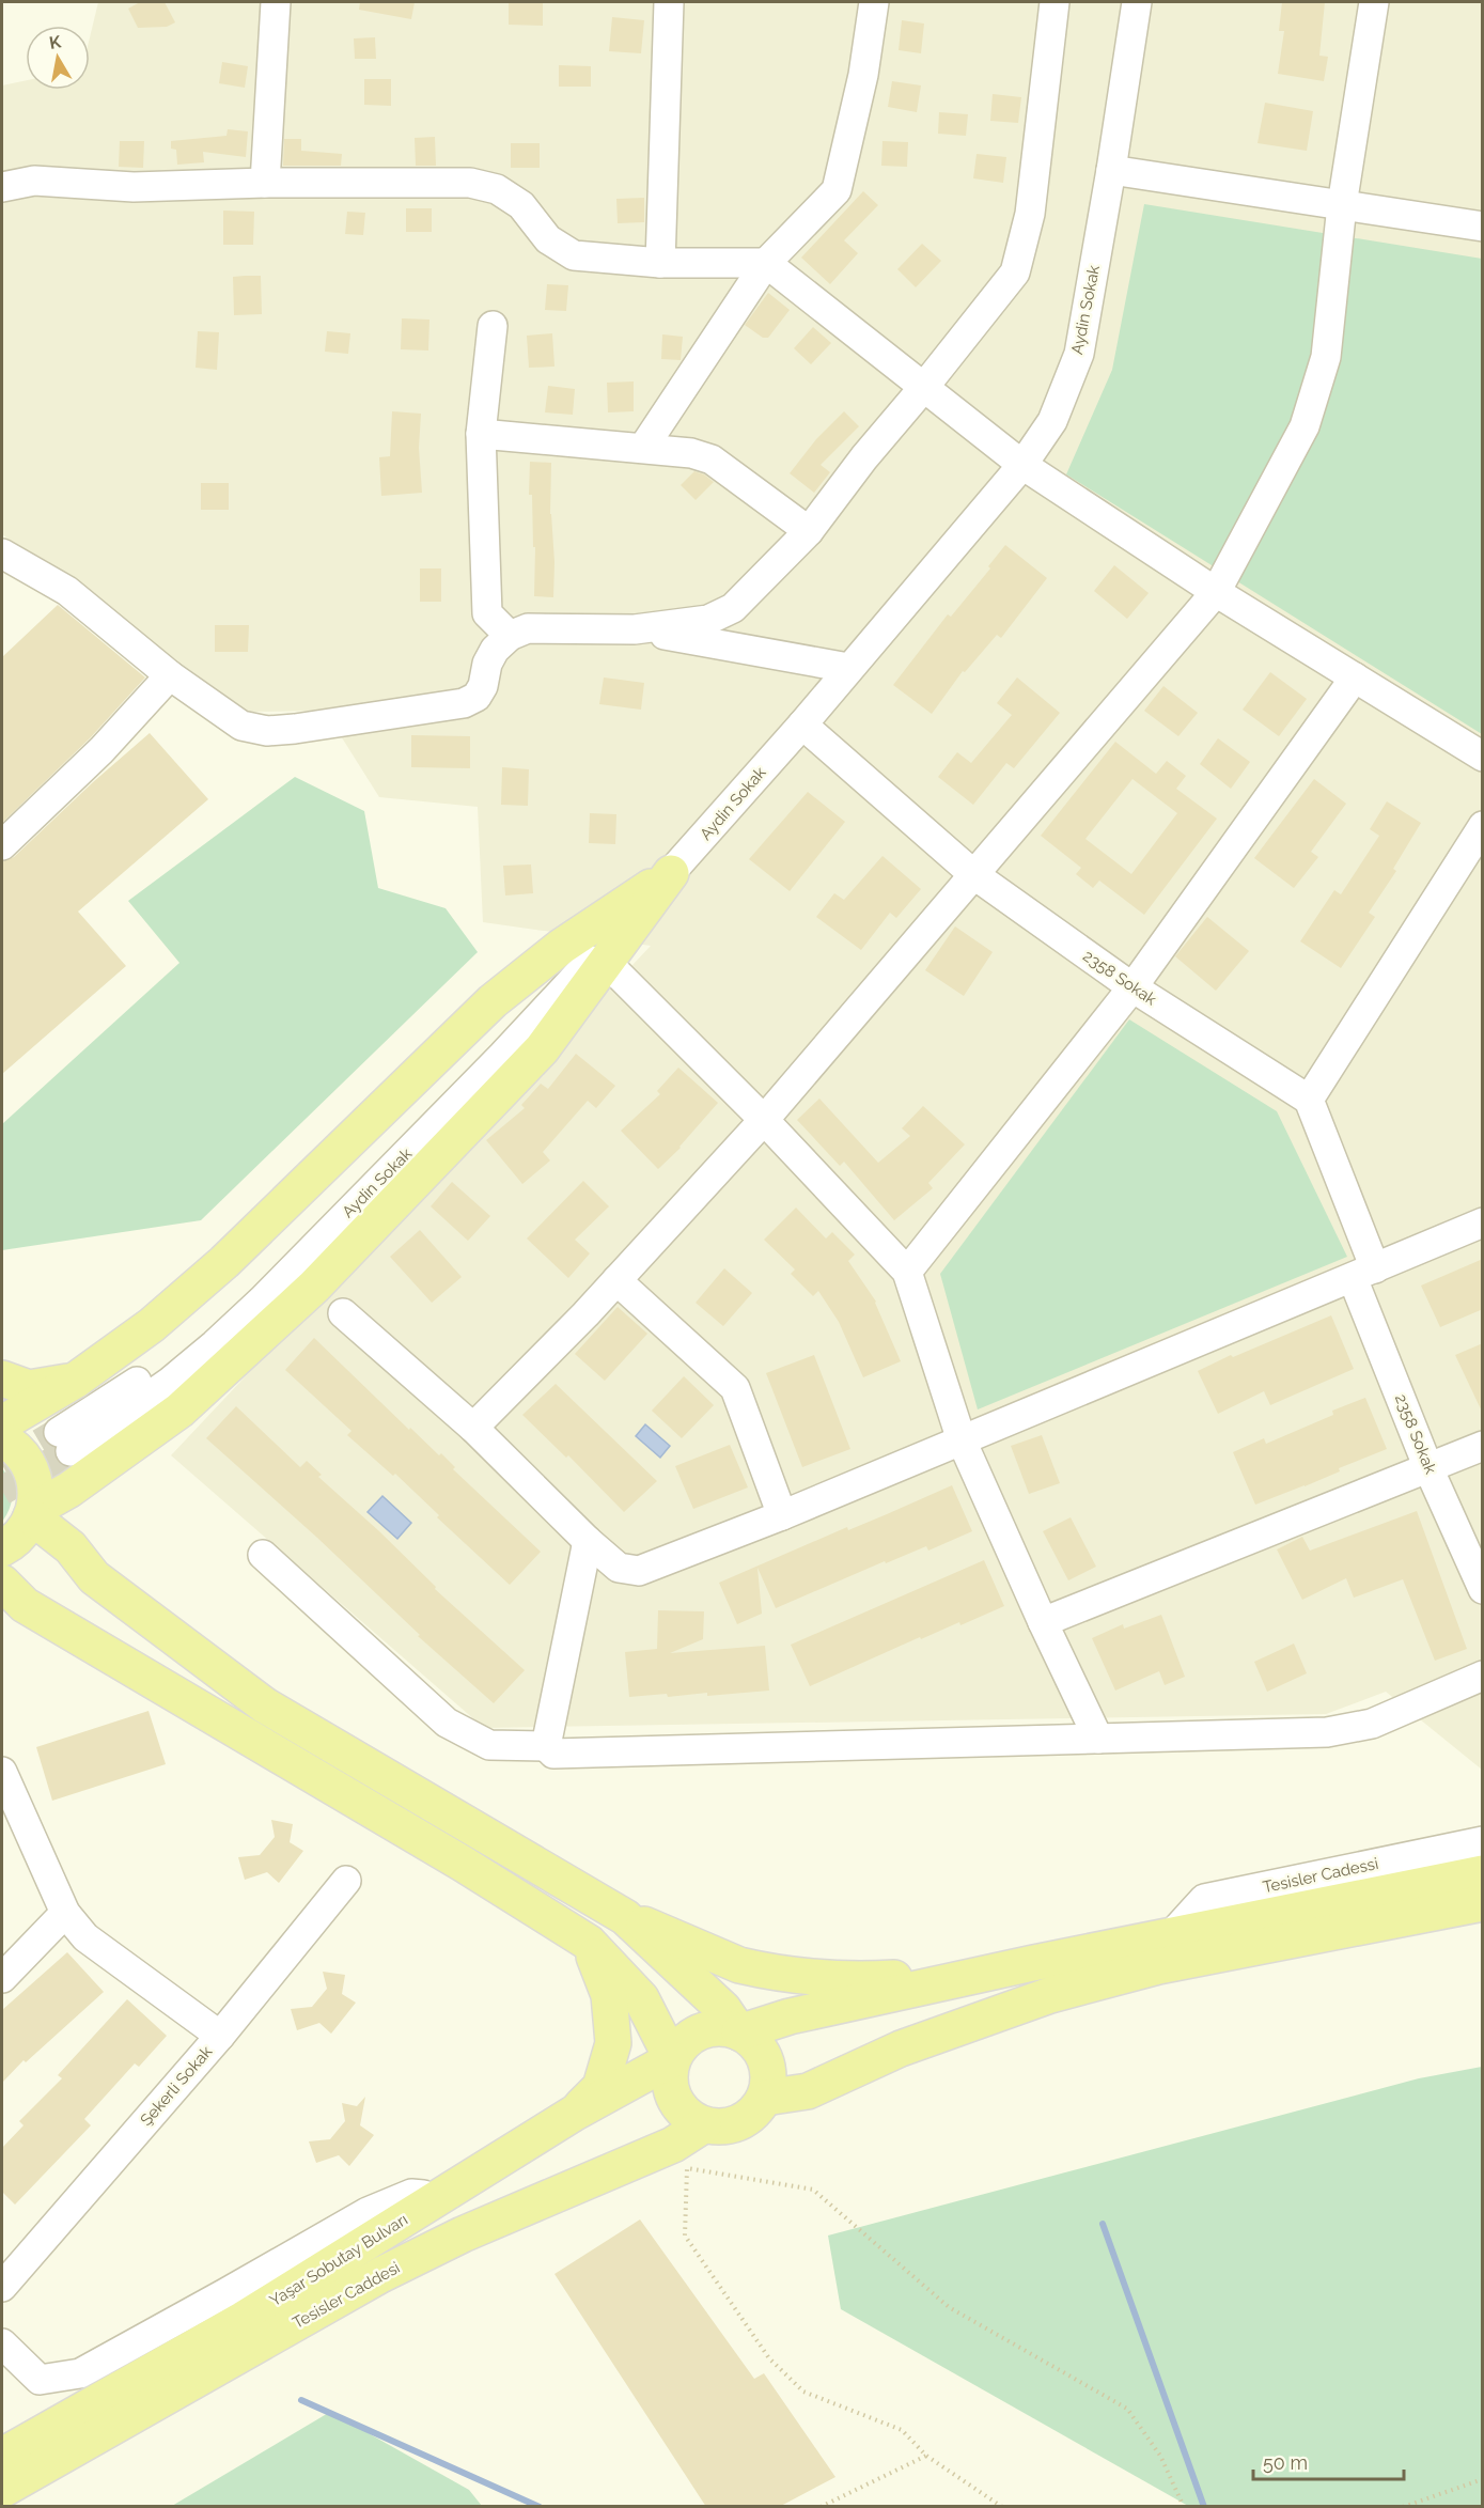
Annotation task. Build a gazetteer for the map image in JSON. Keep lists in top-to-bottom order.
{
  "streets": {
    "main road": ["Yaşar Sobutay Bulvarı", "Tesisler Caddesi"],
    "street": [
      "Aydin Sokak",
      "2358 Sokak",
      "Tesisler Cadessi",
      "Şekerli Sokak"
    ]
  },
  "crossings": [
    ["Aydin Sokak", "2358 Sokak"],
    ["Yaşar Sobutay Bulvarı", "Tesisler Caddesi"]
  ],
  "scale_bar": "50 m",
  "north": "top"
}
